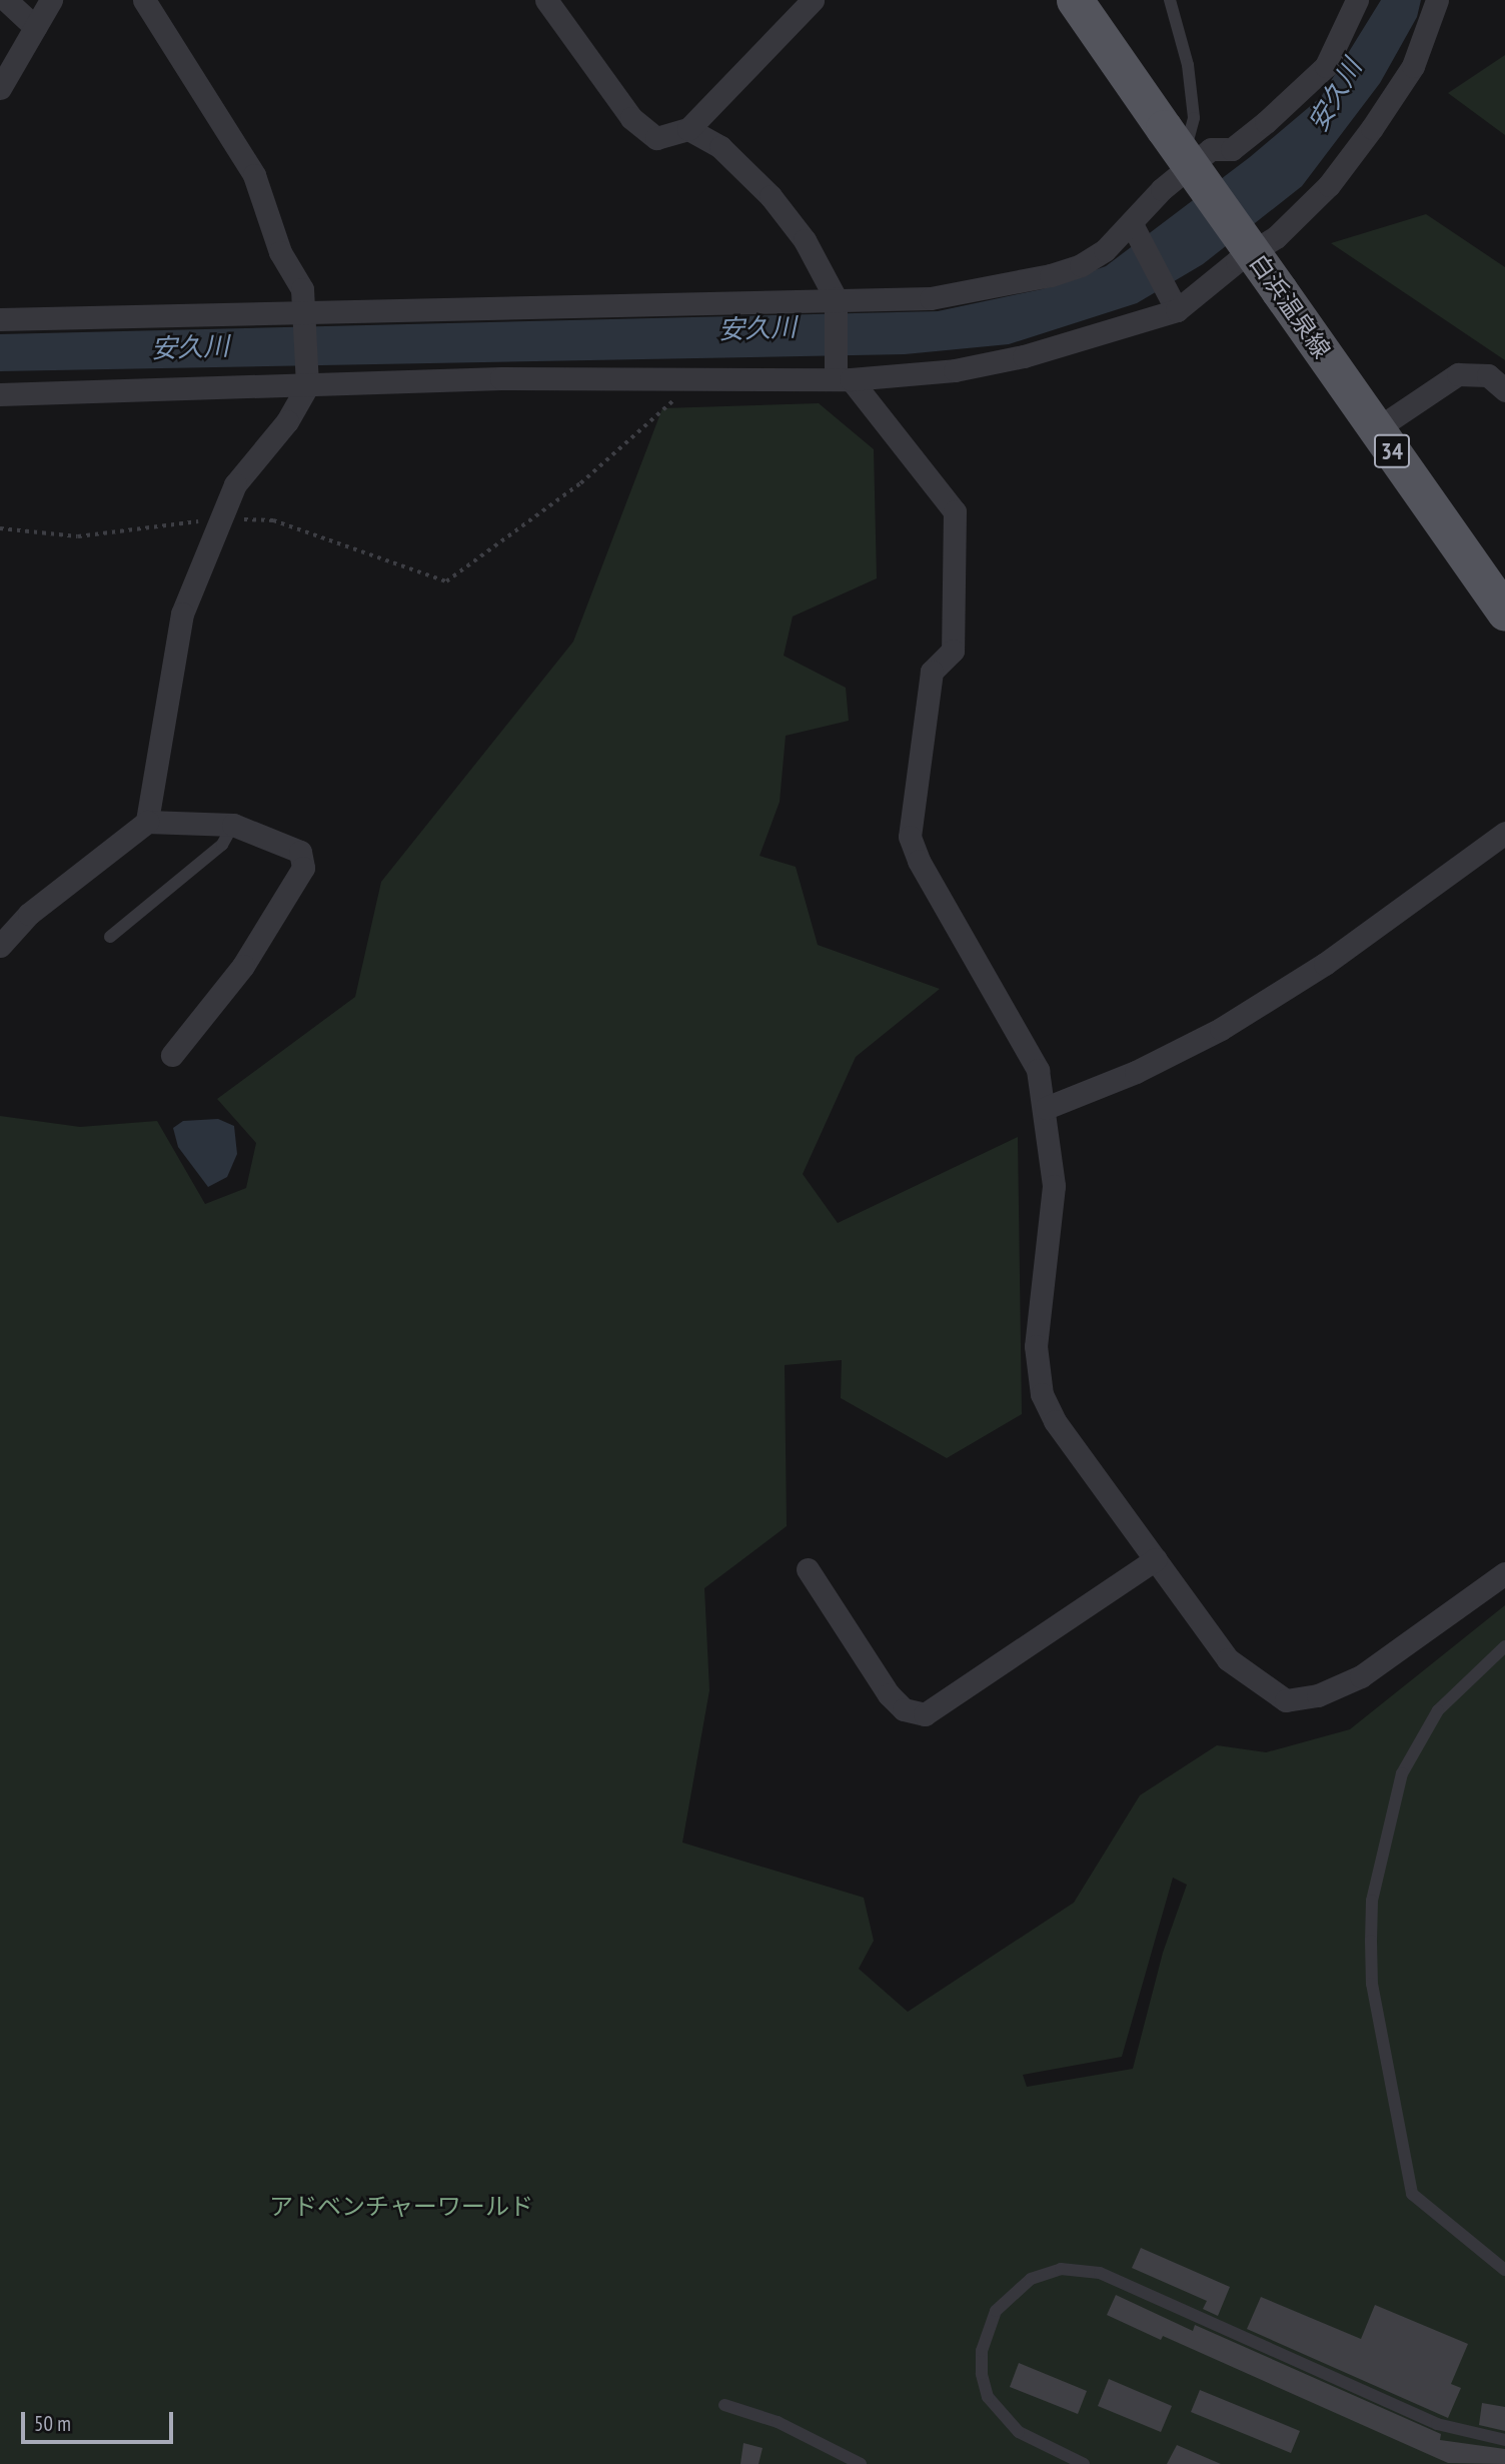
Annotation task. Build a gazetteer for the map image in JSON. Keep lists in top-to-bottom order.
{
  "streets": {
    "main road": ["白浜温泉線", "34"]
  },
  "water": ["安久川"],
  "parks": ["アドベンチャーワールド"],
  "scale_bar": "50 m"
}
